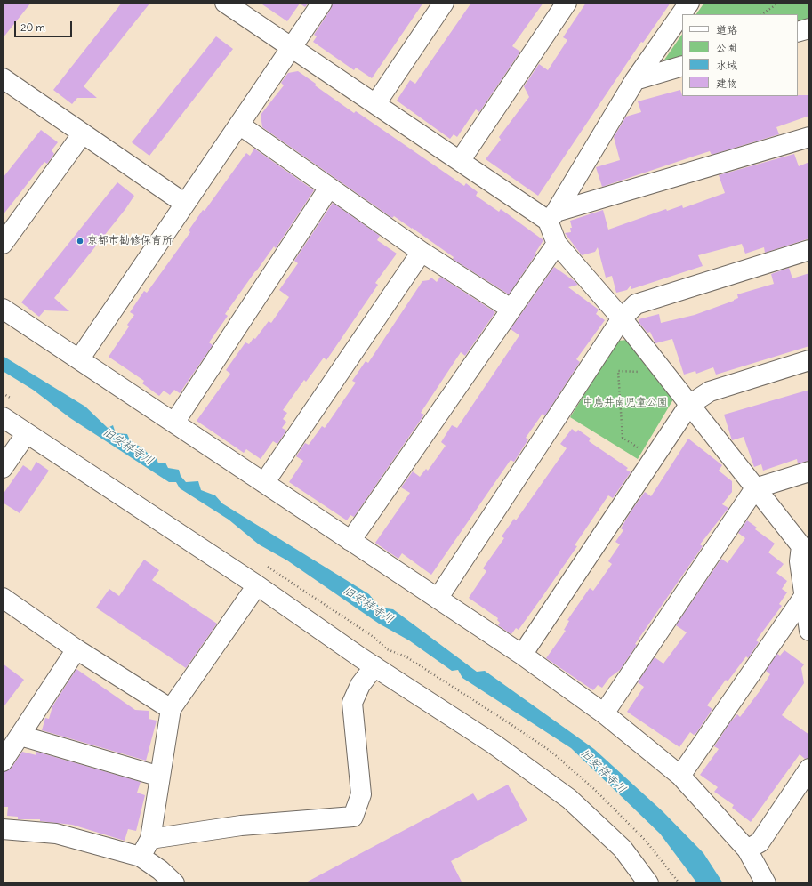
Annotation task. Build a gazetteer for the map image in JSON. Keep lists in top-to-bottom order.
{
  "water": ["旧安祥寺川"],
  "parks": ["中鳥井南児童公園"],
  "places": ["京都市勧修保育所"],
  "legend": [
    "道路",
    "公園",
    "水域",
    "建物"
  ],
  "scale_bar": "20 m"
}
